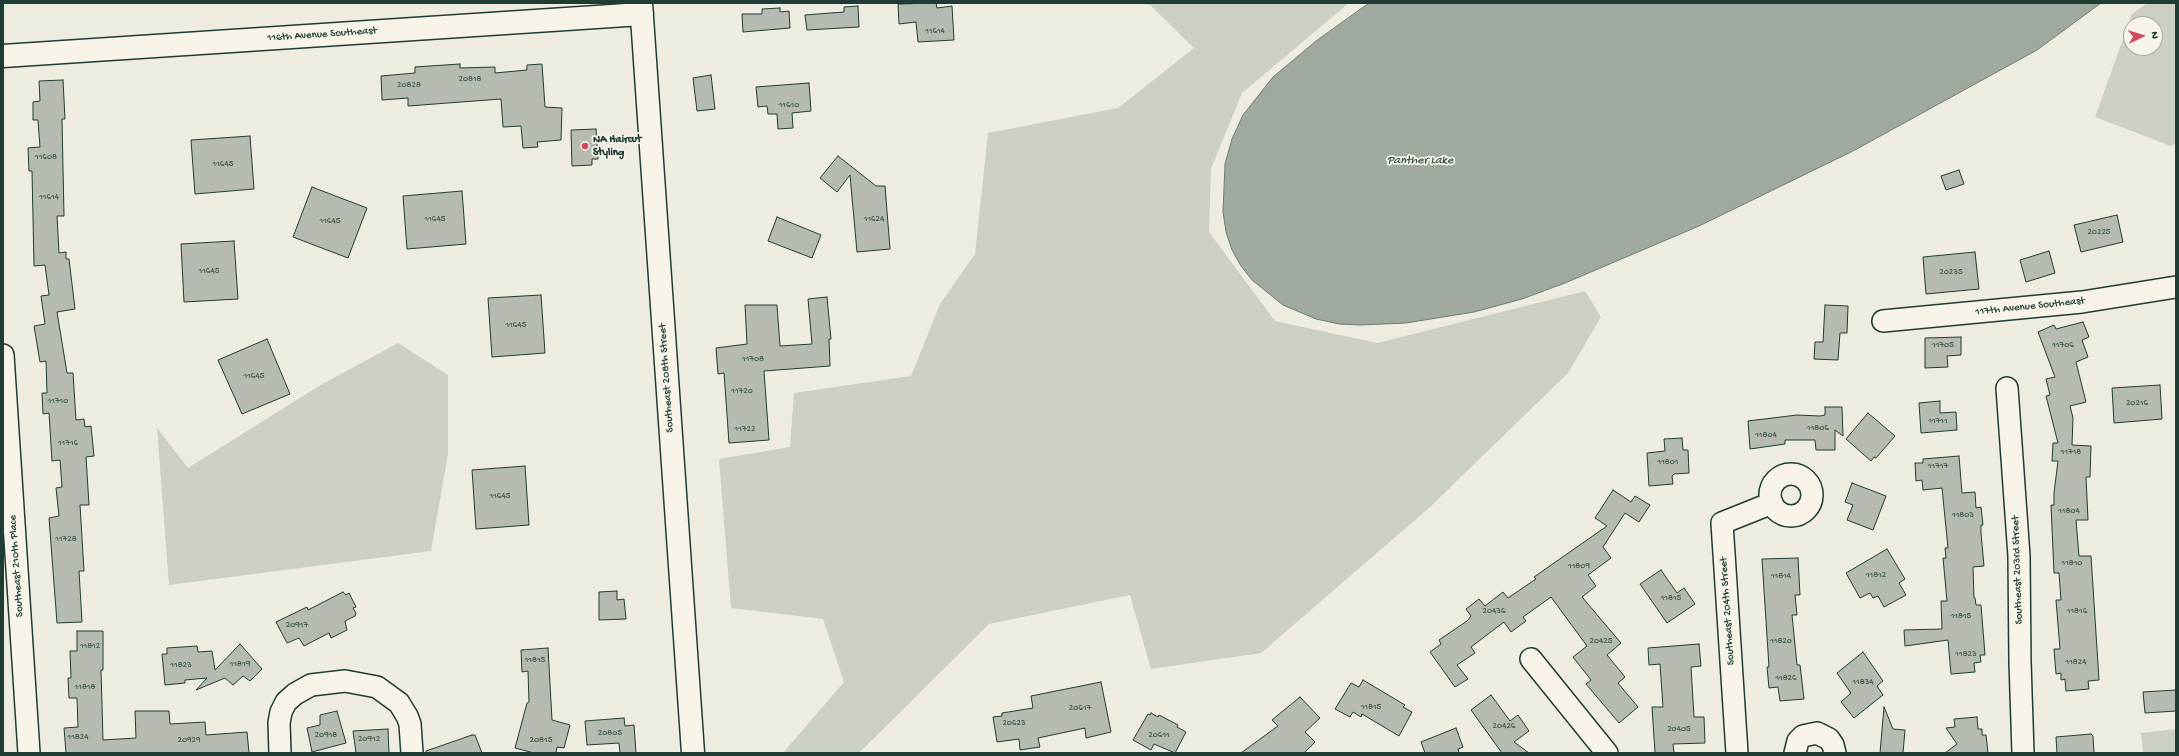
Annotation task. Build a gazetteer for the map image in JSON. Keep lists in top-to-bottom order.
{
  "streets": {
    "main road": ["116th Avenue Southeast", "Southeast 208th Street"],
    "street": [
      "117th Avenue Southeast",
      "Southeast 210th Place",
      "Southeast 203rd Street",
      "Southeast 204th Street"
    ]
  },
  "crossings": [
    ["116th Avenue Southeast", "Southeast 208th Street"]
  ],
  "water": ["Panther Lake"],
  "places": ["NA Haircut Styling"],
  "house_numbers": [
    "11614",
    "20818",
    "20828",
    "11610",
    "11608",
    "11645",
    "11614",
    "11645",
    "11624",
    "11645",
    "20225",
    "11645",
    "20235",
    "11645",
    "11705",
    "11706",
    "11708",
    "11645",
    "11720",
    "11710",
    "20216",
    "11711",
    "11806",
    "11722",
    "11804",
    "11716",
    "11718",
    "11801",
    "11717",
    "11645",
    "11804",
    "11803",
    "11728",
    "11810",
    "11809",
    "11812",
    "11814",
    "11815",
    "20436",
    "11816",
    "11815",
    "20917",
    "20425",
    "11820",
    "11812",
    "11823",
    "11815",
    "11824",
    "11819",
    "11823",
    "11826",
    "11834",
    "11818",
    "11815",
    "20617",
    "20623",
    "20426",
    "20405",
    "20805",
    "20918",
    "20611",
    "11824",
    "20912",
    "20929",
    "20815"
  ],
  "north": "right"
}
